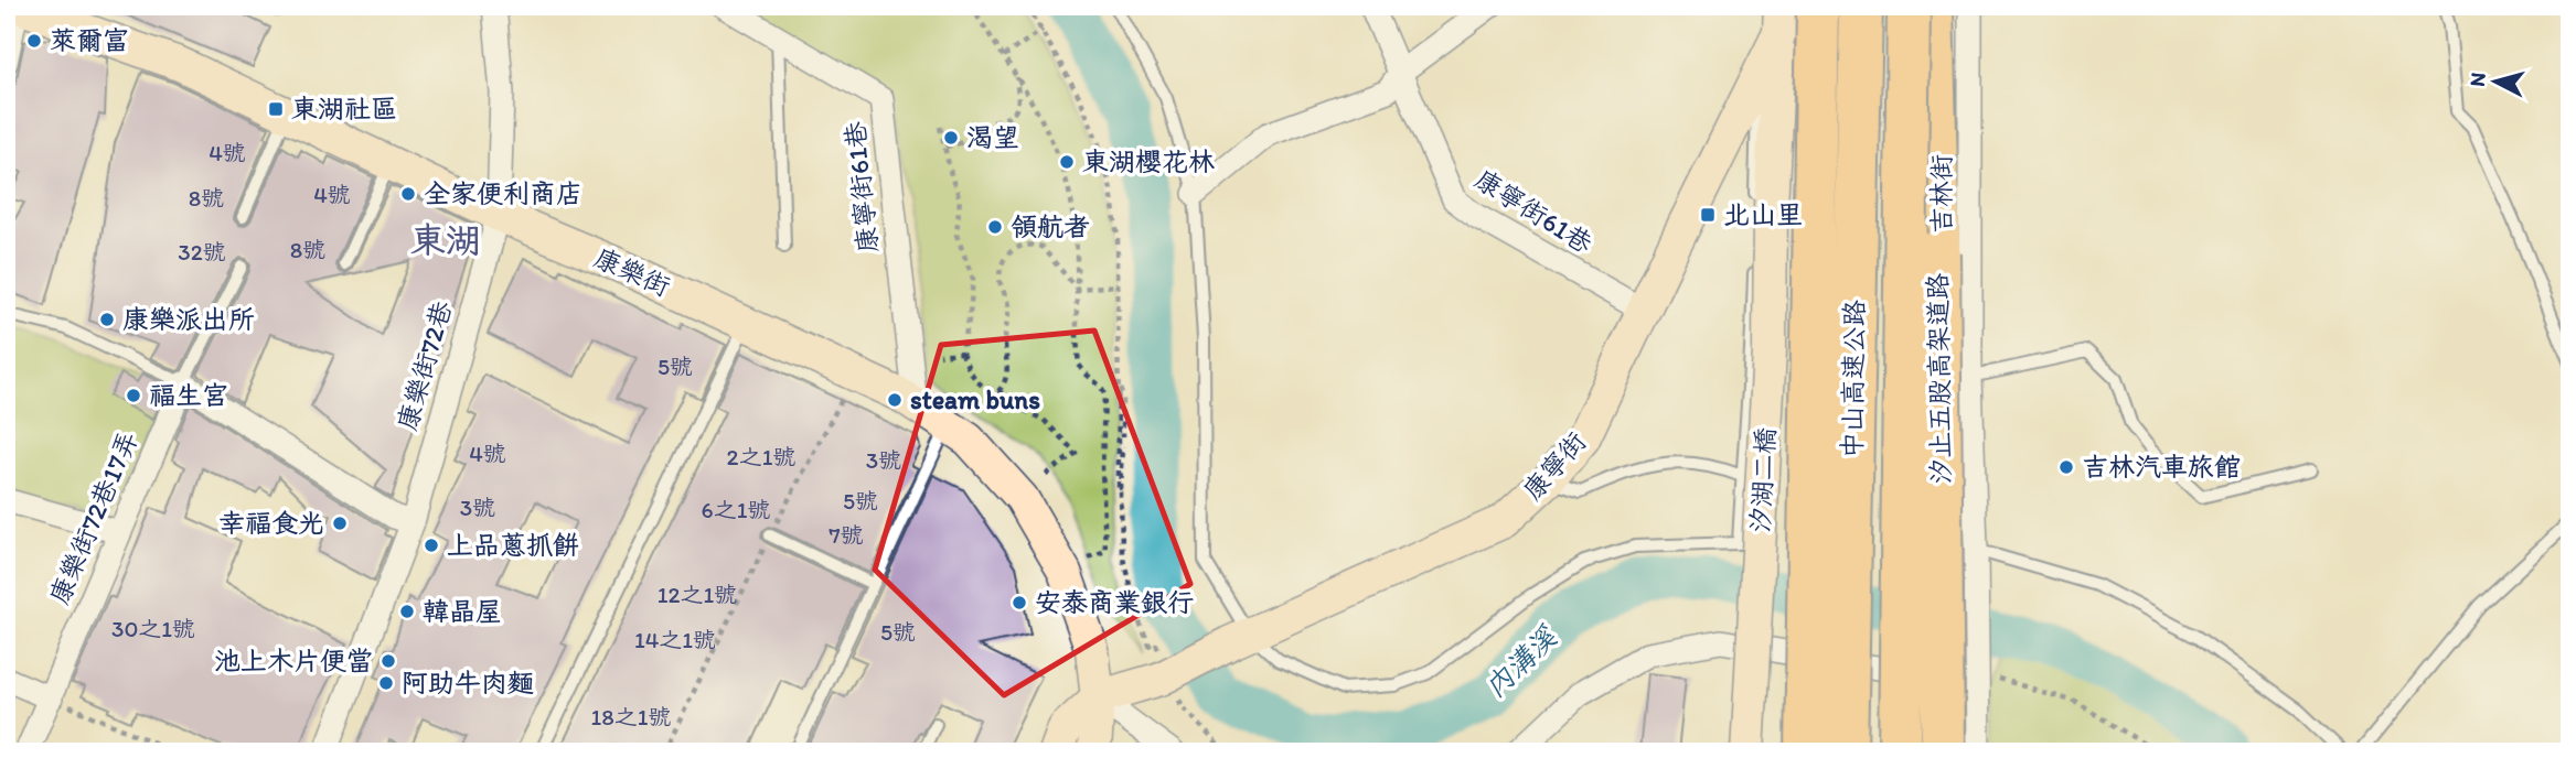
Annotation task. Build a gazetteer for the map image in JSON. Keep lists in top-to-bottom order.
{
  "streets": {
    "highway": ["中山高速公路", "汐止五股高架道路"],
    "street": [
      "康寧街61巷",
      "吉林街",
      "康樂街",
      "康樂街72巷",
      "康寧街",
      "汐湖二橋",
      "康樂街72巷17弄"
    ]
  },
  "crossings": [
    ["康寧街61巷", "康樂街"],
    ["康寧街61巷", "康寧街"],
    ["康樂街", "康樂街72巷"],
    ["康樂街", "康寧街"],
    ["康寧街", "汐湖二橋"]
  ],
  "districts": ["東湖"],
  "water": ["內溝溪"],
  "places": {
    "other": [
      "萊爾富",
      "渴望",
      "東湖櫻花林",
      "全家便利商店",
      "領航者",
      "康樂派出所",
      "福生宮",
      "steam buns",
      "吉林汽車旅館",
      "幸福食光",
      "上品蔥抓餅",
      "安泰商業銀行",
      "韓晶屋",
      "池上木片便當",
      "阿助牛肉麵"
    ],
    "transit": ["東湖社區", "北山里"]
  },
  "house_numbers": [
    "4號",
    "4號",
    "8號",
    "8號",
    "32號",
    "5號",
    "4號",
    "2之1號",
    "3號",
    "5號",
    "3號",
    "6之1號",
    "7號",
    "12之1號",
    "30之1號",
    "5號",
    "14之1號",
    "18之1號"
  ],
  "north": "left"
}
